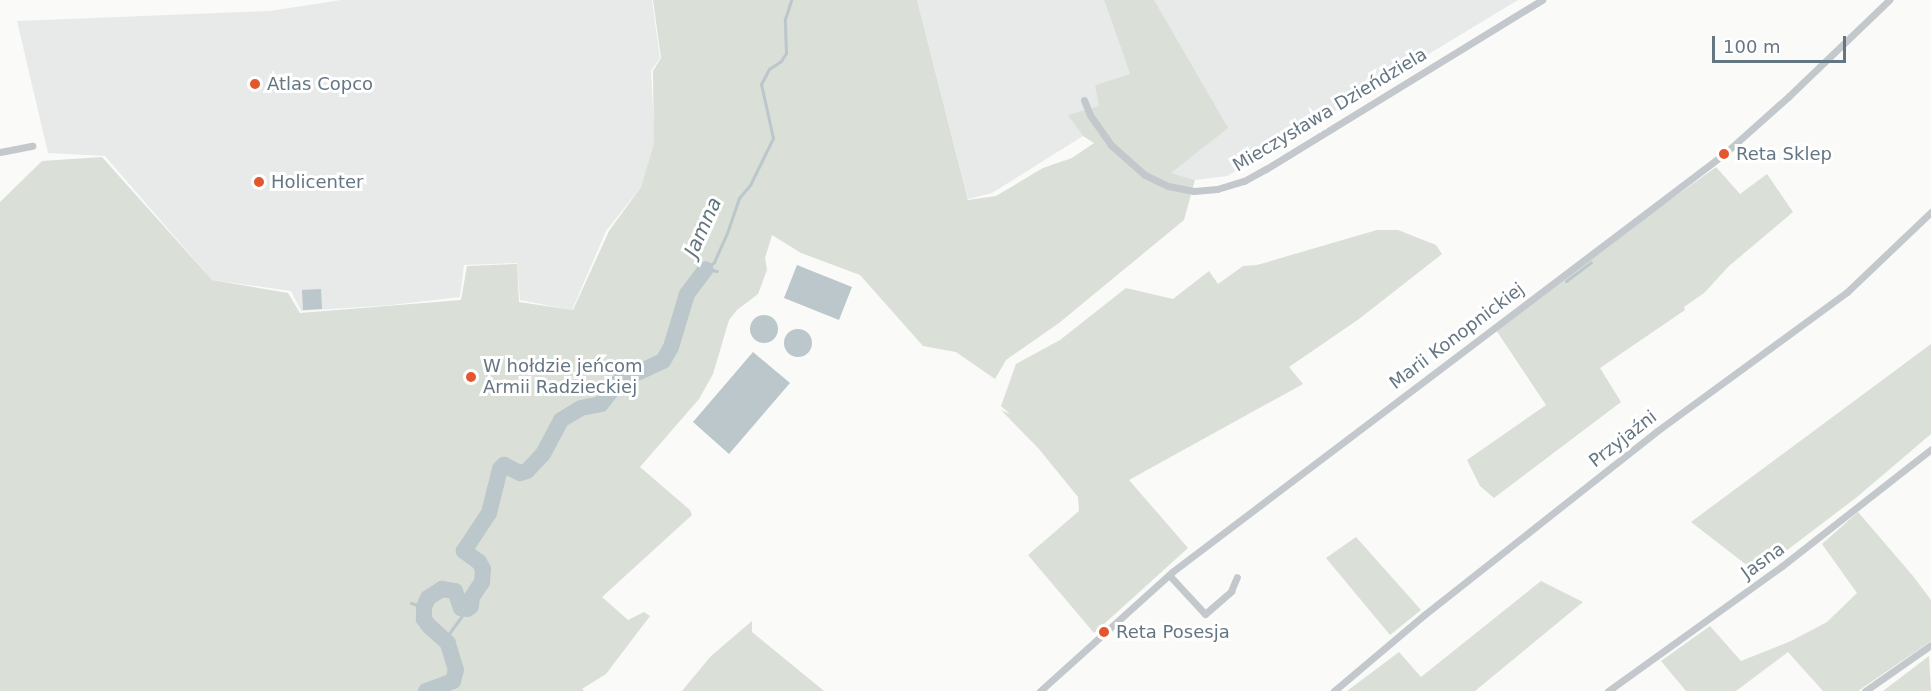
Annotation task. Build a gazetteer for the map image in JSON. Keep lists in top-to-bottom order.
{
  "streets": {
    "street": [
      "Mieczysława Dzieńdziela",
      "Marii Konopnickiej",
      "Przyjaźni",
      "Jasna"
    ]
  },
  "water": ["Jamna"],
  "places": [
    "Atlas Copco",
    "Reta Sklep",
    "Holicenter",
    "W hołdzie jeńcom Armii Radzieckiej",
    "Reta Posesja"
  ],
  "scale_bar": "100 m"
}
